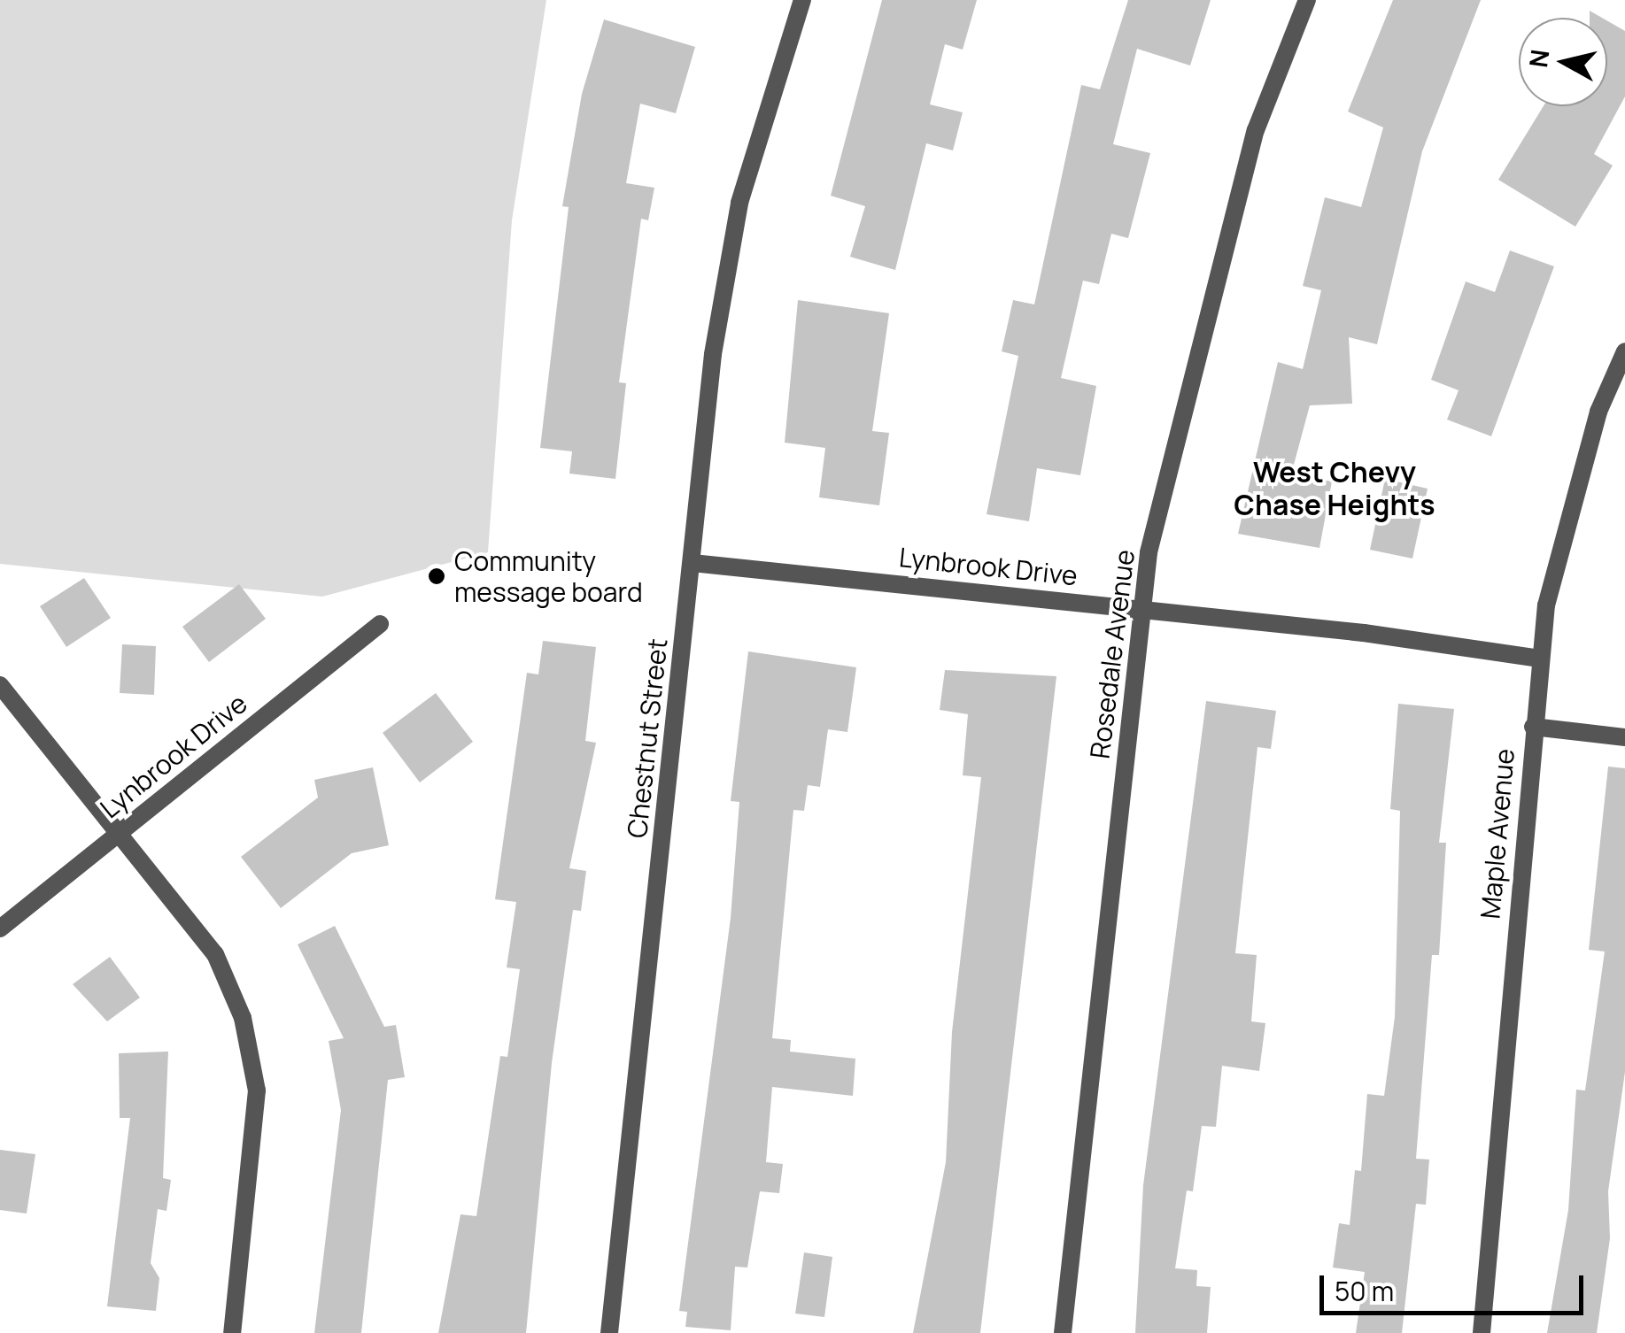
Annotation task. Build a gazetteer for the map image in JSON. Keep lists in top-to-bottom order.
{
  "streets": {
    "street": [
      "Lynbrook Drive",
      "Rosedale Avenue",
      "Chestnut Street",
      "Maple Avenue"
    ]
  },
  "crossings": [
    ["Lynbrook Drive", "Rosedale Avenue"],
    ["Lynbrook Drive", "Chestnut Street"],
    ["Lynbrook Drive", "Maple Avenue"]
  ],
  "districts": ["West Chevy Chase Heights"],
  "places": ["Community message board"],
  "scale_bar": "50 m",
  "north": "left"
}
